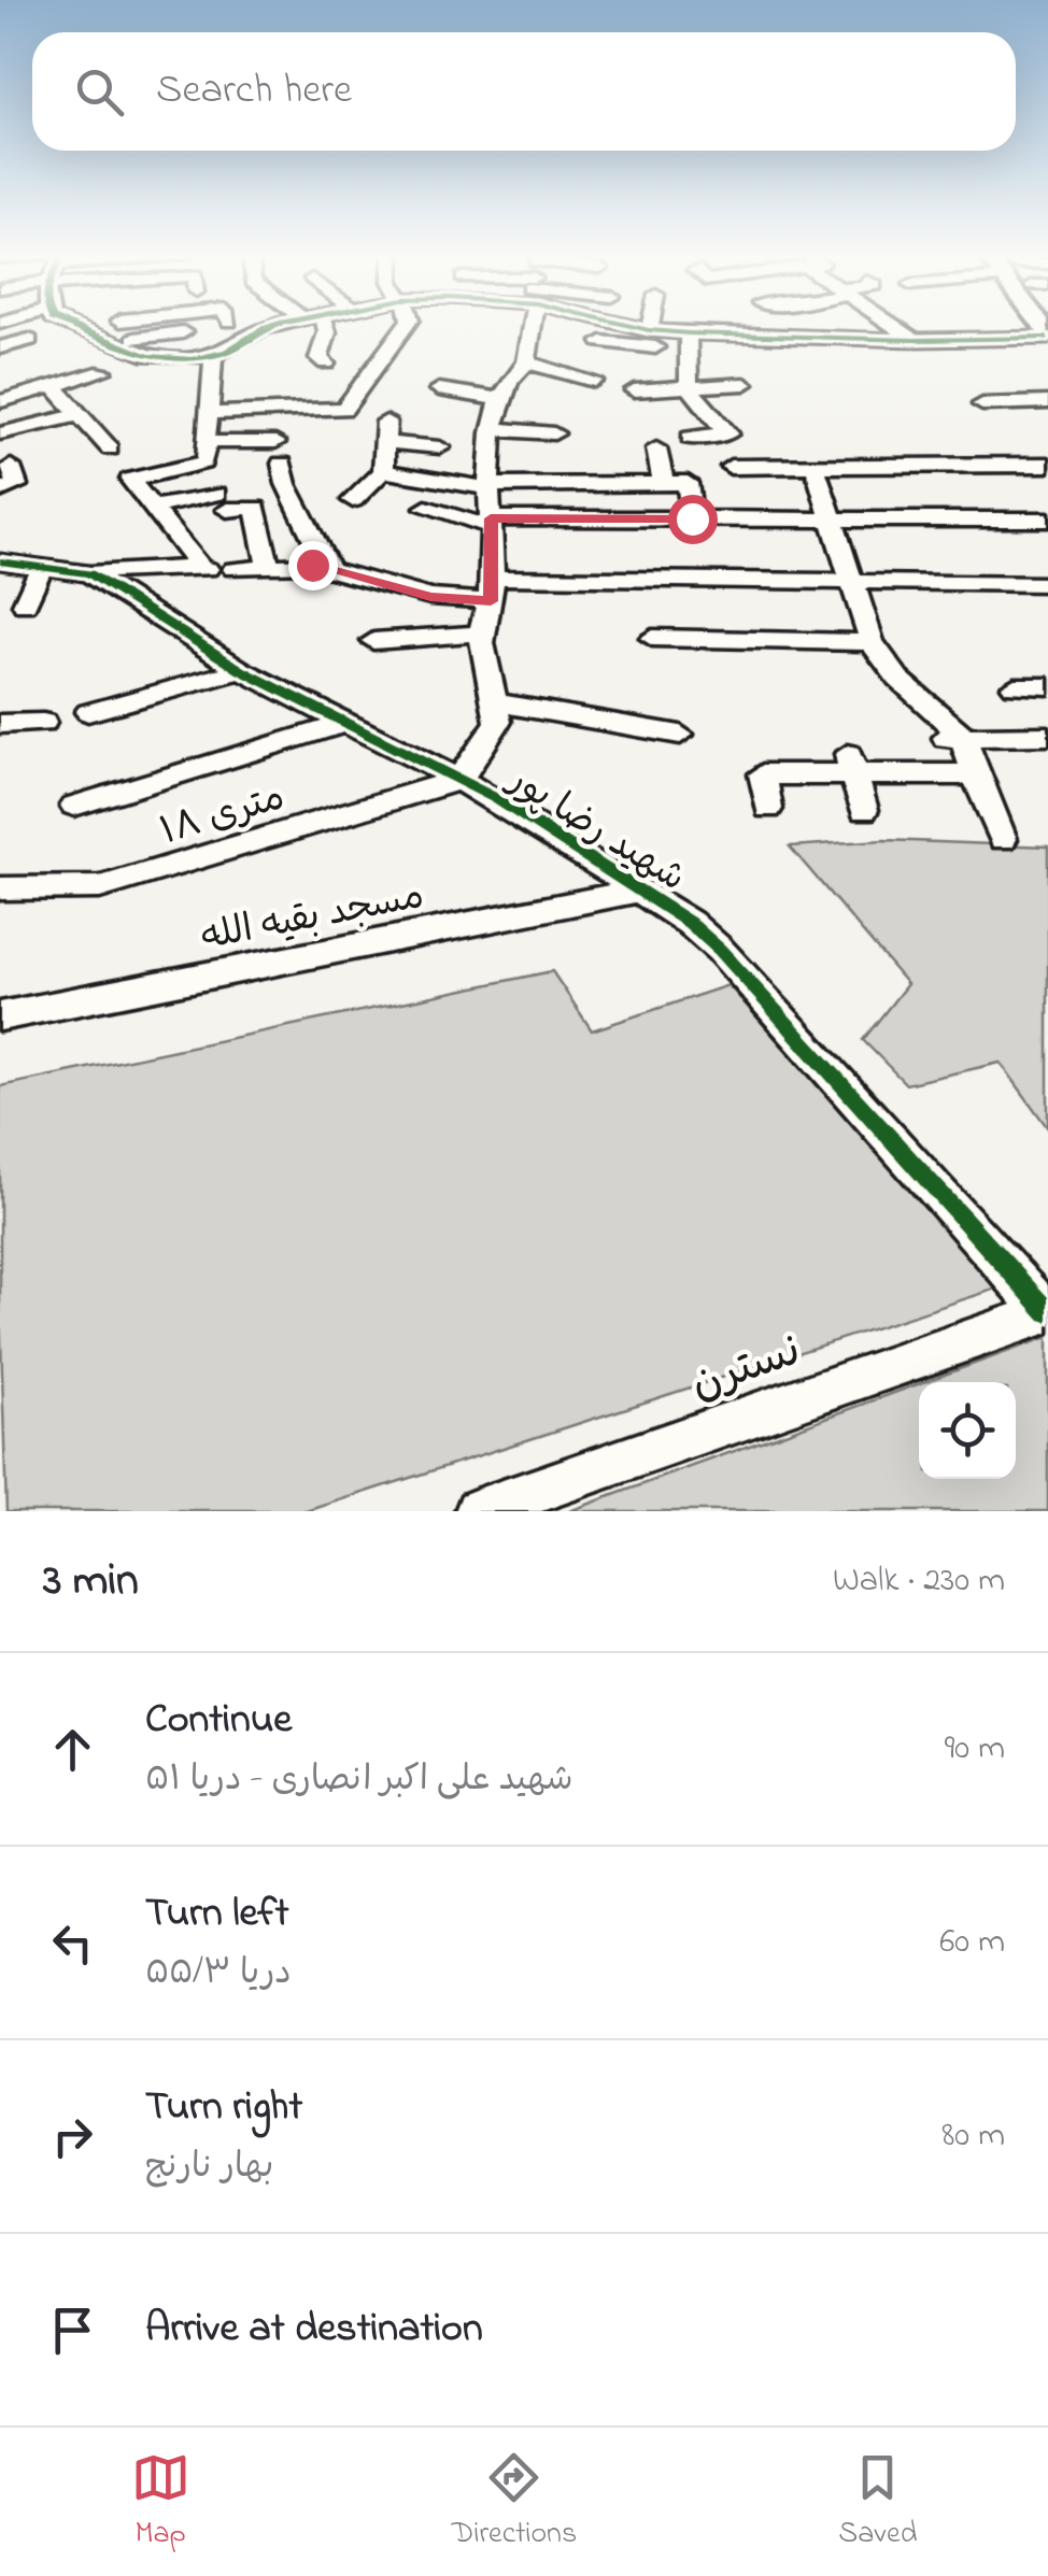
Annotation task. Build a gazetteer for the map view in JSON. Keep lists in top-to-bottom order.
{
  "streets": {
    "street": [
      "۱۸ متری",
      "شهید رضا پور",
      "مسجد بقیه الله",
      "نسترن"
    ]
  },
  "crossings": [
    ["۱۸ متری", "شهید رضا پور"],
    ["شهید رضا پور", "مسجد بقیه الله"],
    ["شهید رضا پور", "نسترن"]
  ],
  "page": {
    "search": "Search here",
    "heading": ["3 min", "Walk · 230 m"],
    "list": [
      ["Continue", "شهید علی اکبر انصاری - دریا ۵۱", "90 m"],
      ["Turn left", "دریا ۵۵/۳", "60 m"],
      ["Turn right", "بهار نارنج", "80 m"],
      "Arrive at destination"
    ],
    "nav": ["Map", "Directions", "Saved"]
  }
}
